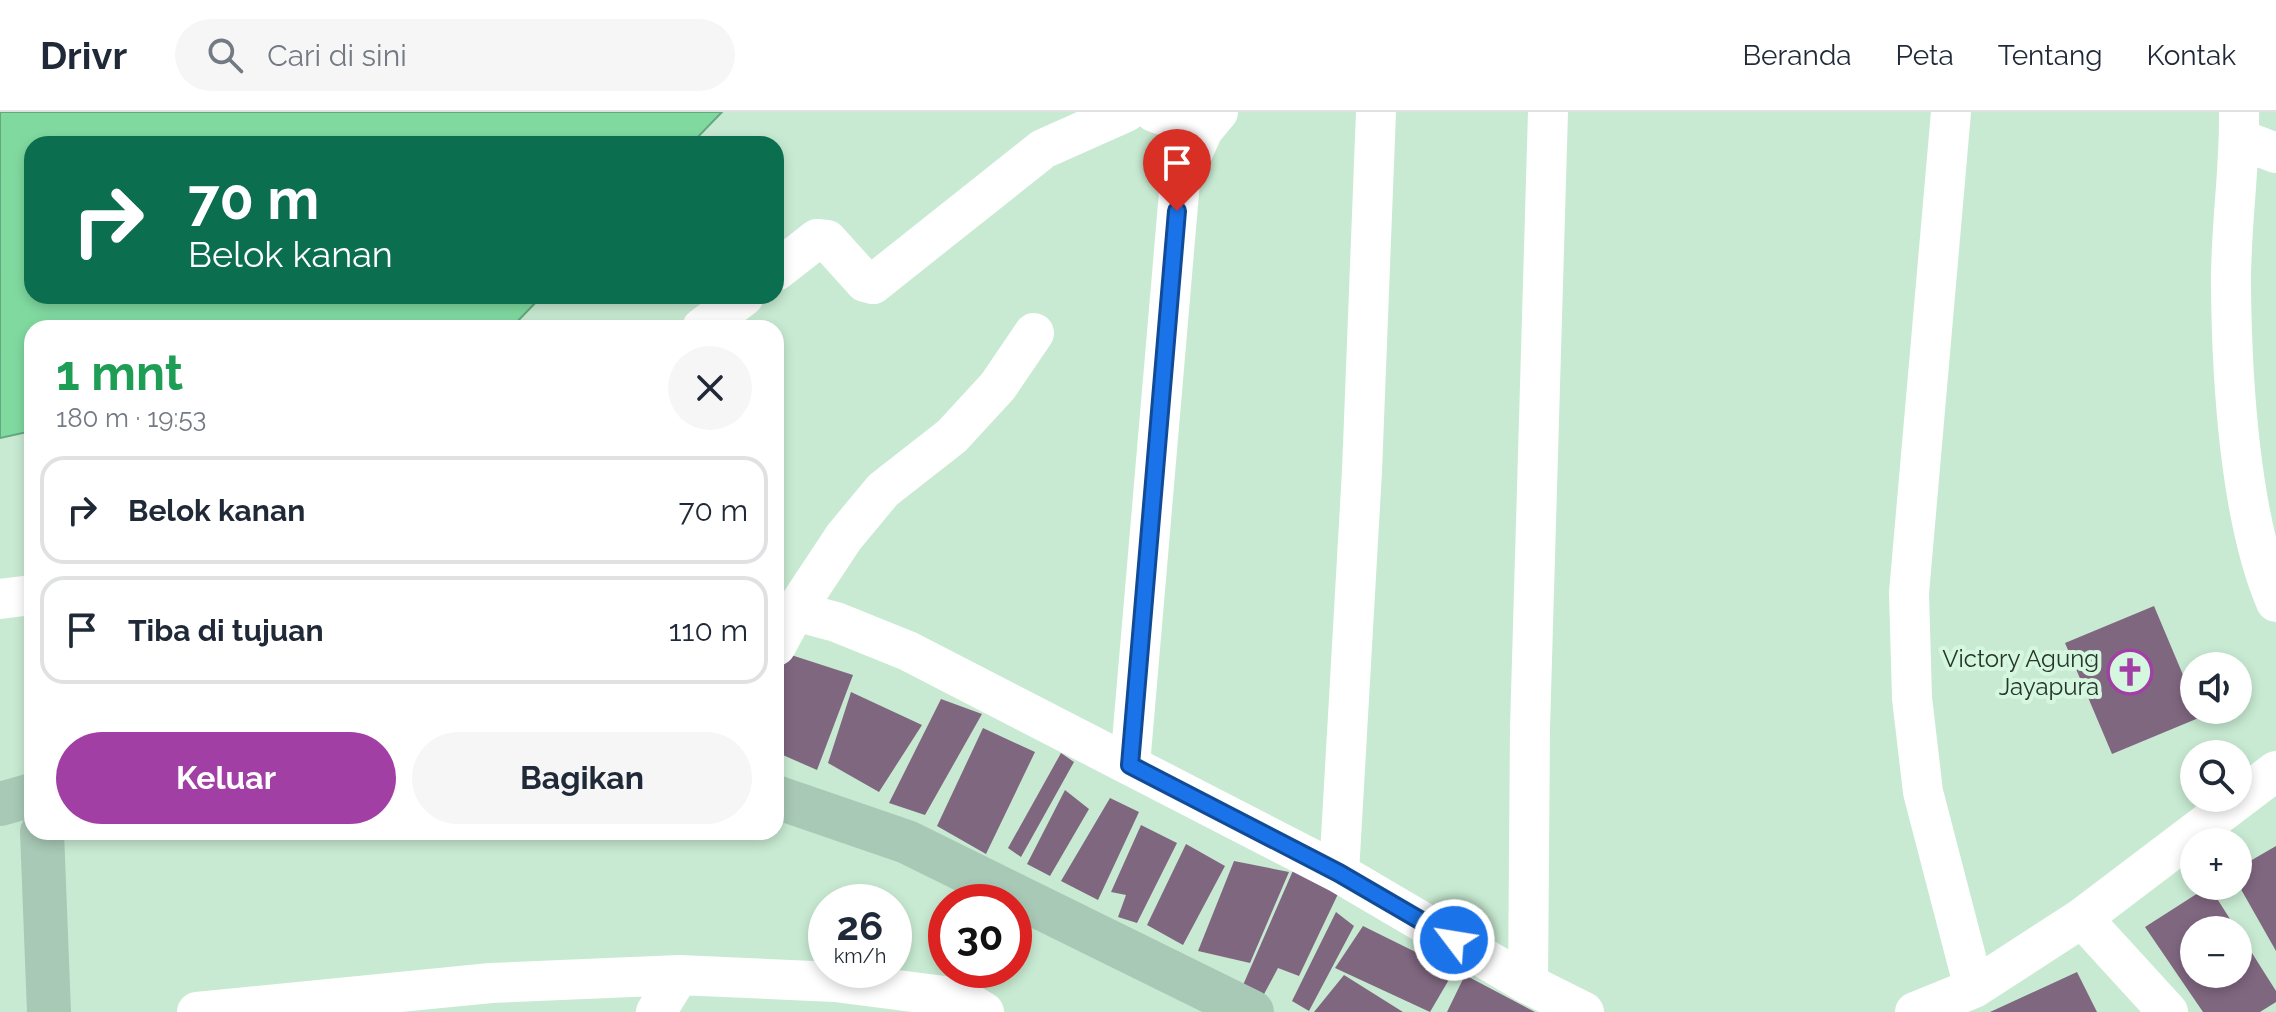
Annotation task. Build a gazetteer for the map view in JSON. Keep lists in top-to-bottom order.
{
  "places": {
    "church": ["Victory Agung Jayapura"]
  },
  "page": {
    "header": "Drivr",
    "search": "Cari di sini",
    "nav": [
      "Beranda",
      "Peta",
      "Tentang",
      "Kontak"
    ],
    "turn": ["70 m", "Belok kanan"],
    "heading": ["1 mnt", "180 m · 19:53"],
    "list": [
      {
        "name": "Belok kanan",
        "value": "70 m"
      },
      {
        "name": "Tiba di tujuan",
        "value": "110 m"
      }
    ],
    "map_buttons": ["+", "−"],
    "buttons": ["Keluar", "Bagikan"],
    "speed": "26 km/h",
    "limit": "30"
  }
}
